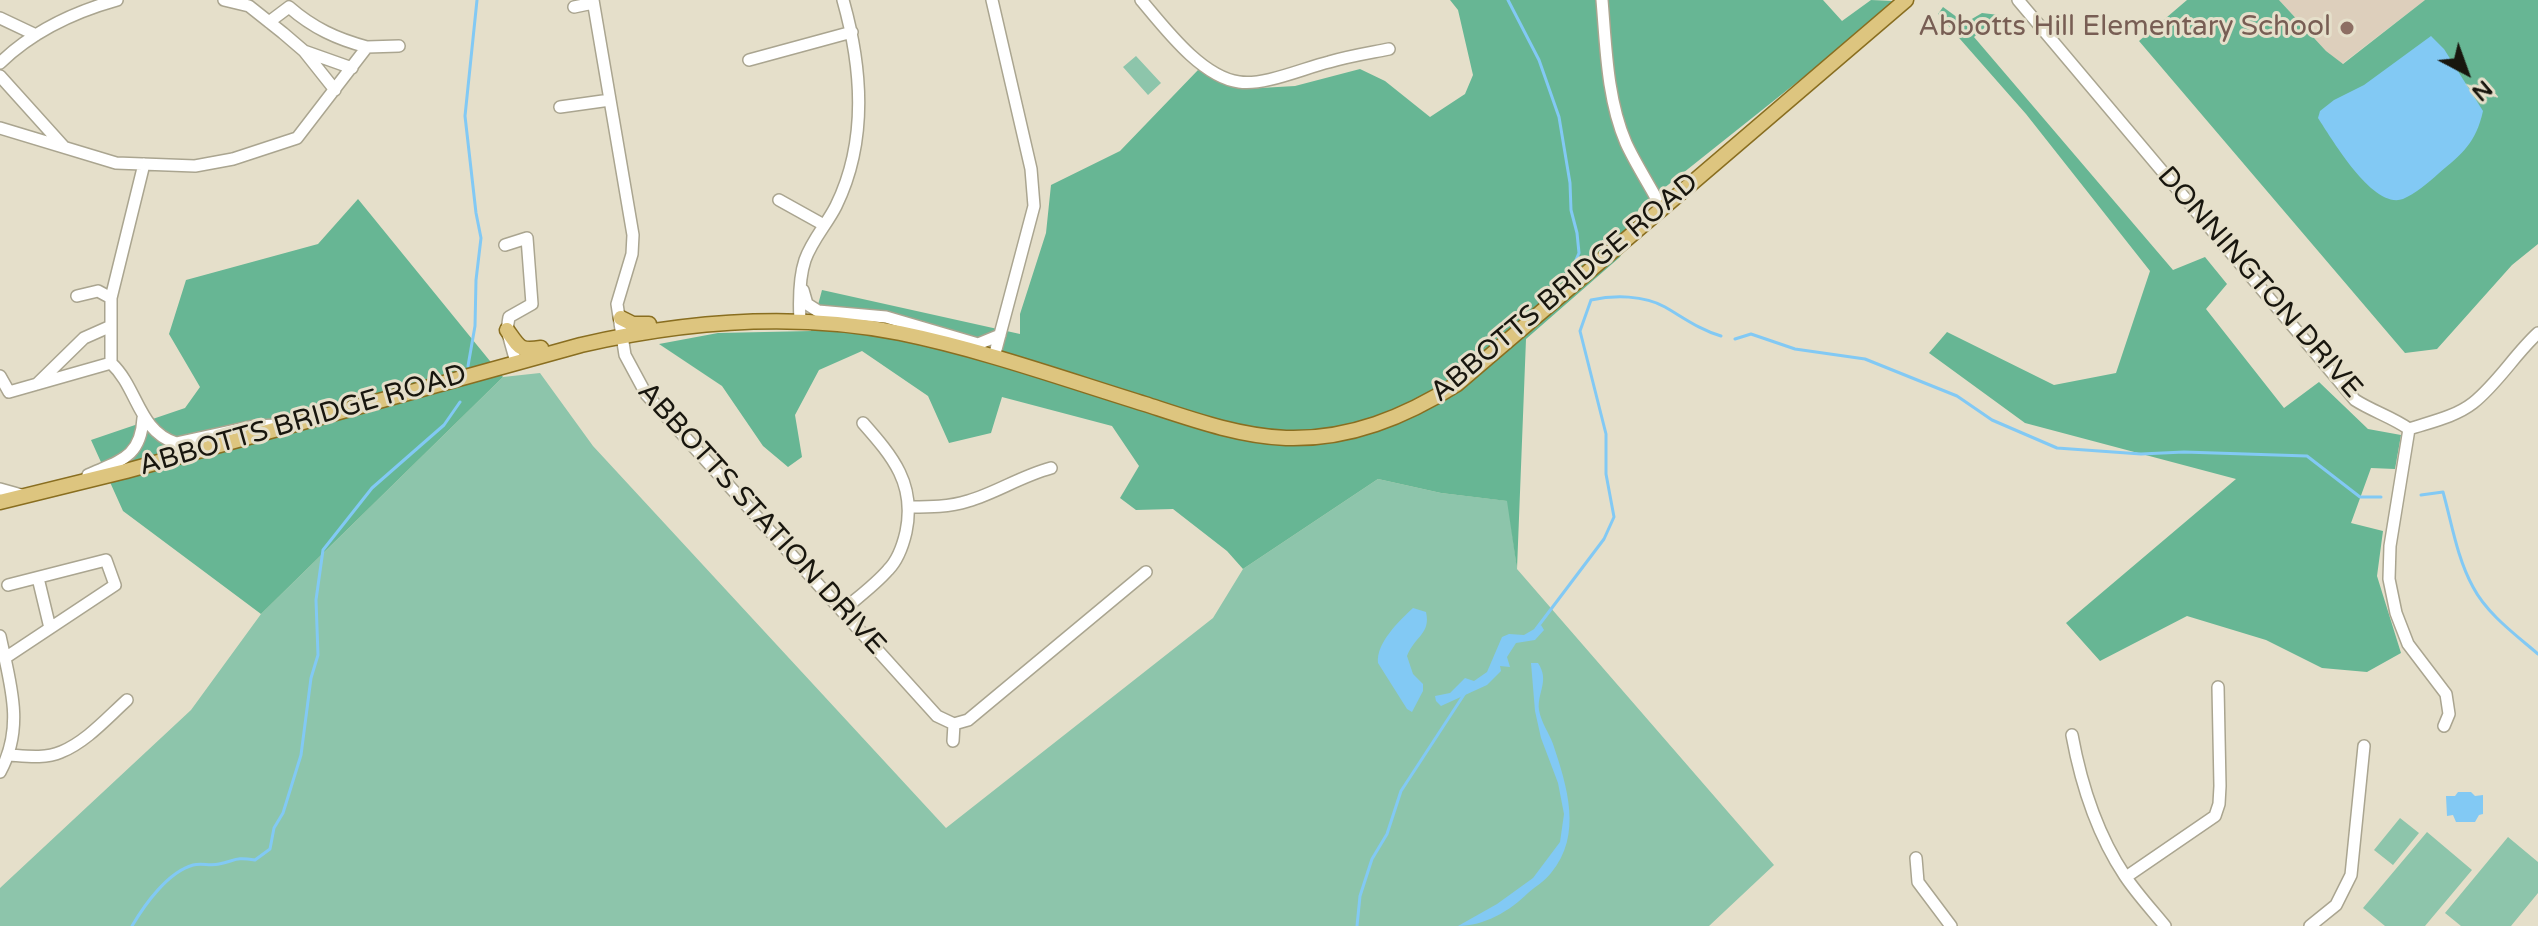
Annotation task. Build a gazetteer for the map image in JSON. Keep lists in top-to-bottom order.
{
  "streets": {
    "main road": ["ABBOTTS BRIDGE ROAD"],
    "street": ["DONNINGTON DRIVE", "ABBOTTS STATION DRIVE"]
  },
  "crossings": [
    ["ABBOTTS BRIDGE ROAD", "ABBOTTS STATION DRIVE"]
  ],
  "places": ["Abbotts Hill Elementary School"],
  "north": "bottom right"
}
